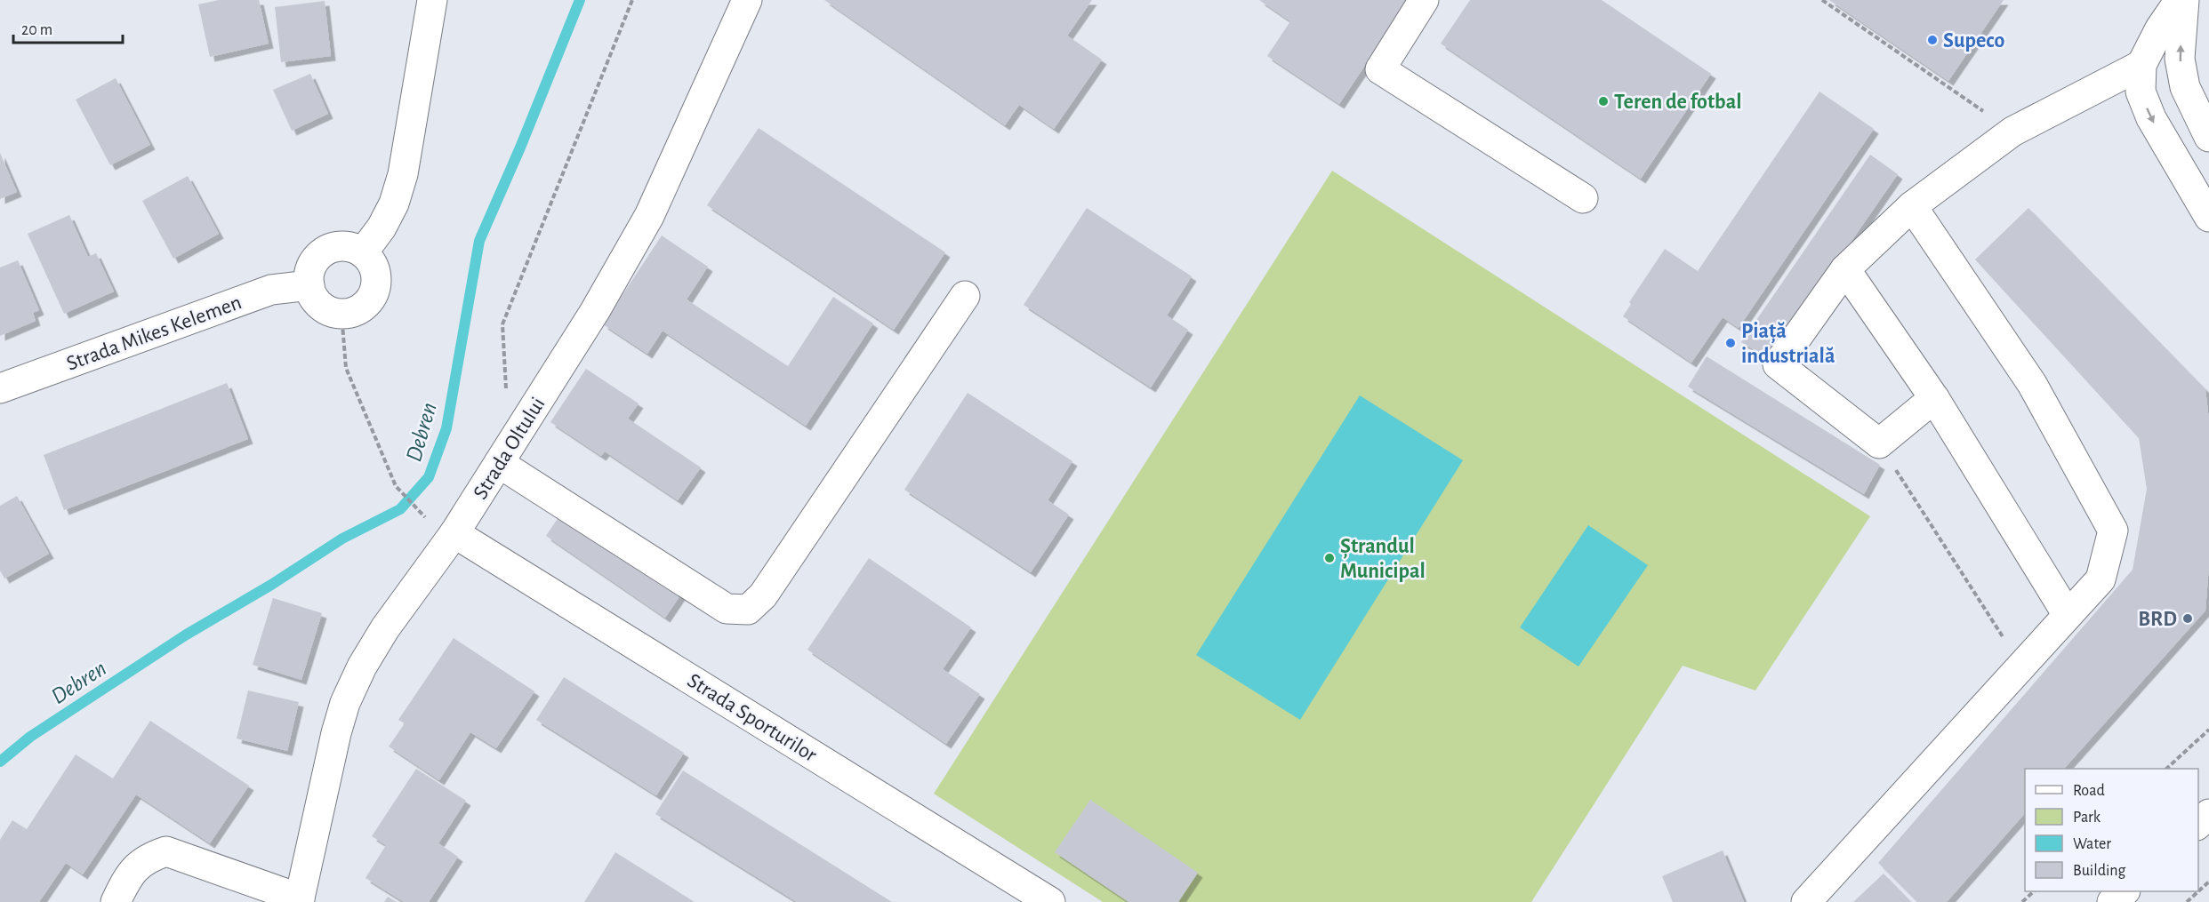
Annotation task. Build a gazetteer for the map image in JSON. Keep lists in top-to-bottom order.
{
  "streets": {
    "street": ["Strada Mikes Kelemen", "Strada Oltului", "Strada Sporturilor"]
  },
  "crossings": [
    ["Strada Oltului", "Strada Sporturilor"]
  ],
  "water": ["Debren"],
  "places": [
    "Supeco",
    "Teren de fotbal",
    "Piață industrială",
    "Ștrandul Municipal",
    "BRD"
  ],
  "legend": [
    "Road",
    "Park",
    "Water",
    "Building"
  ],
  "scale_bar": "20 m"
}
